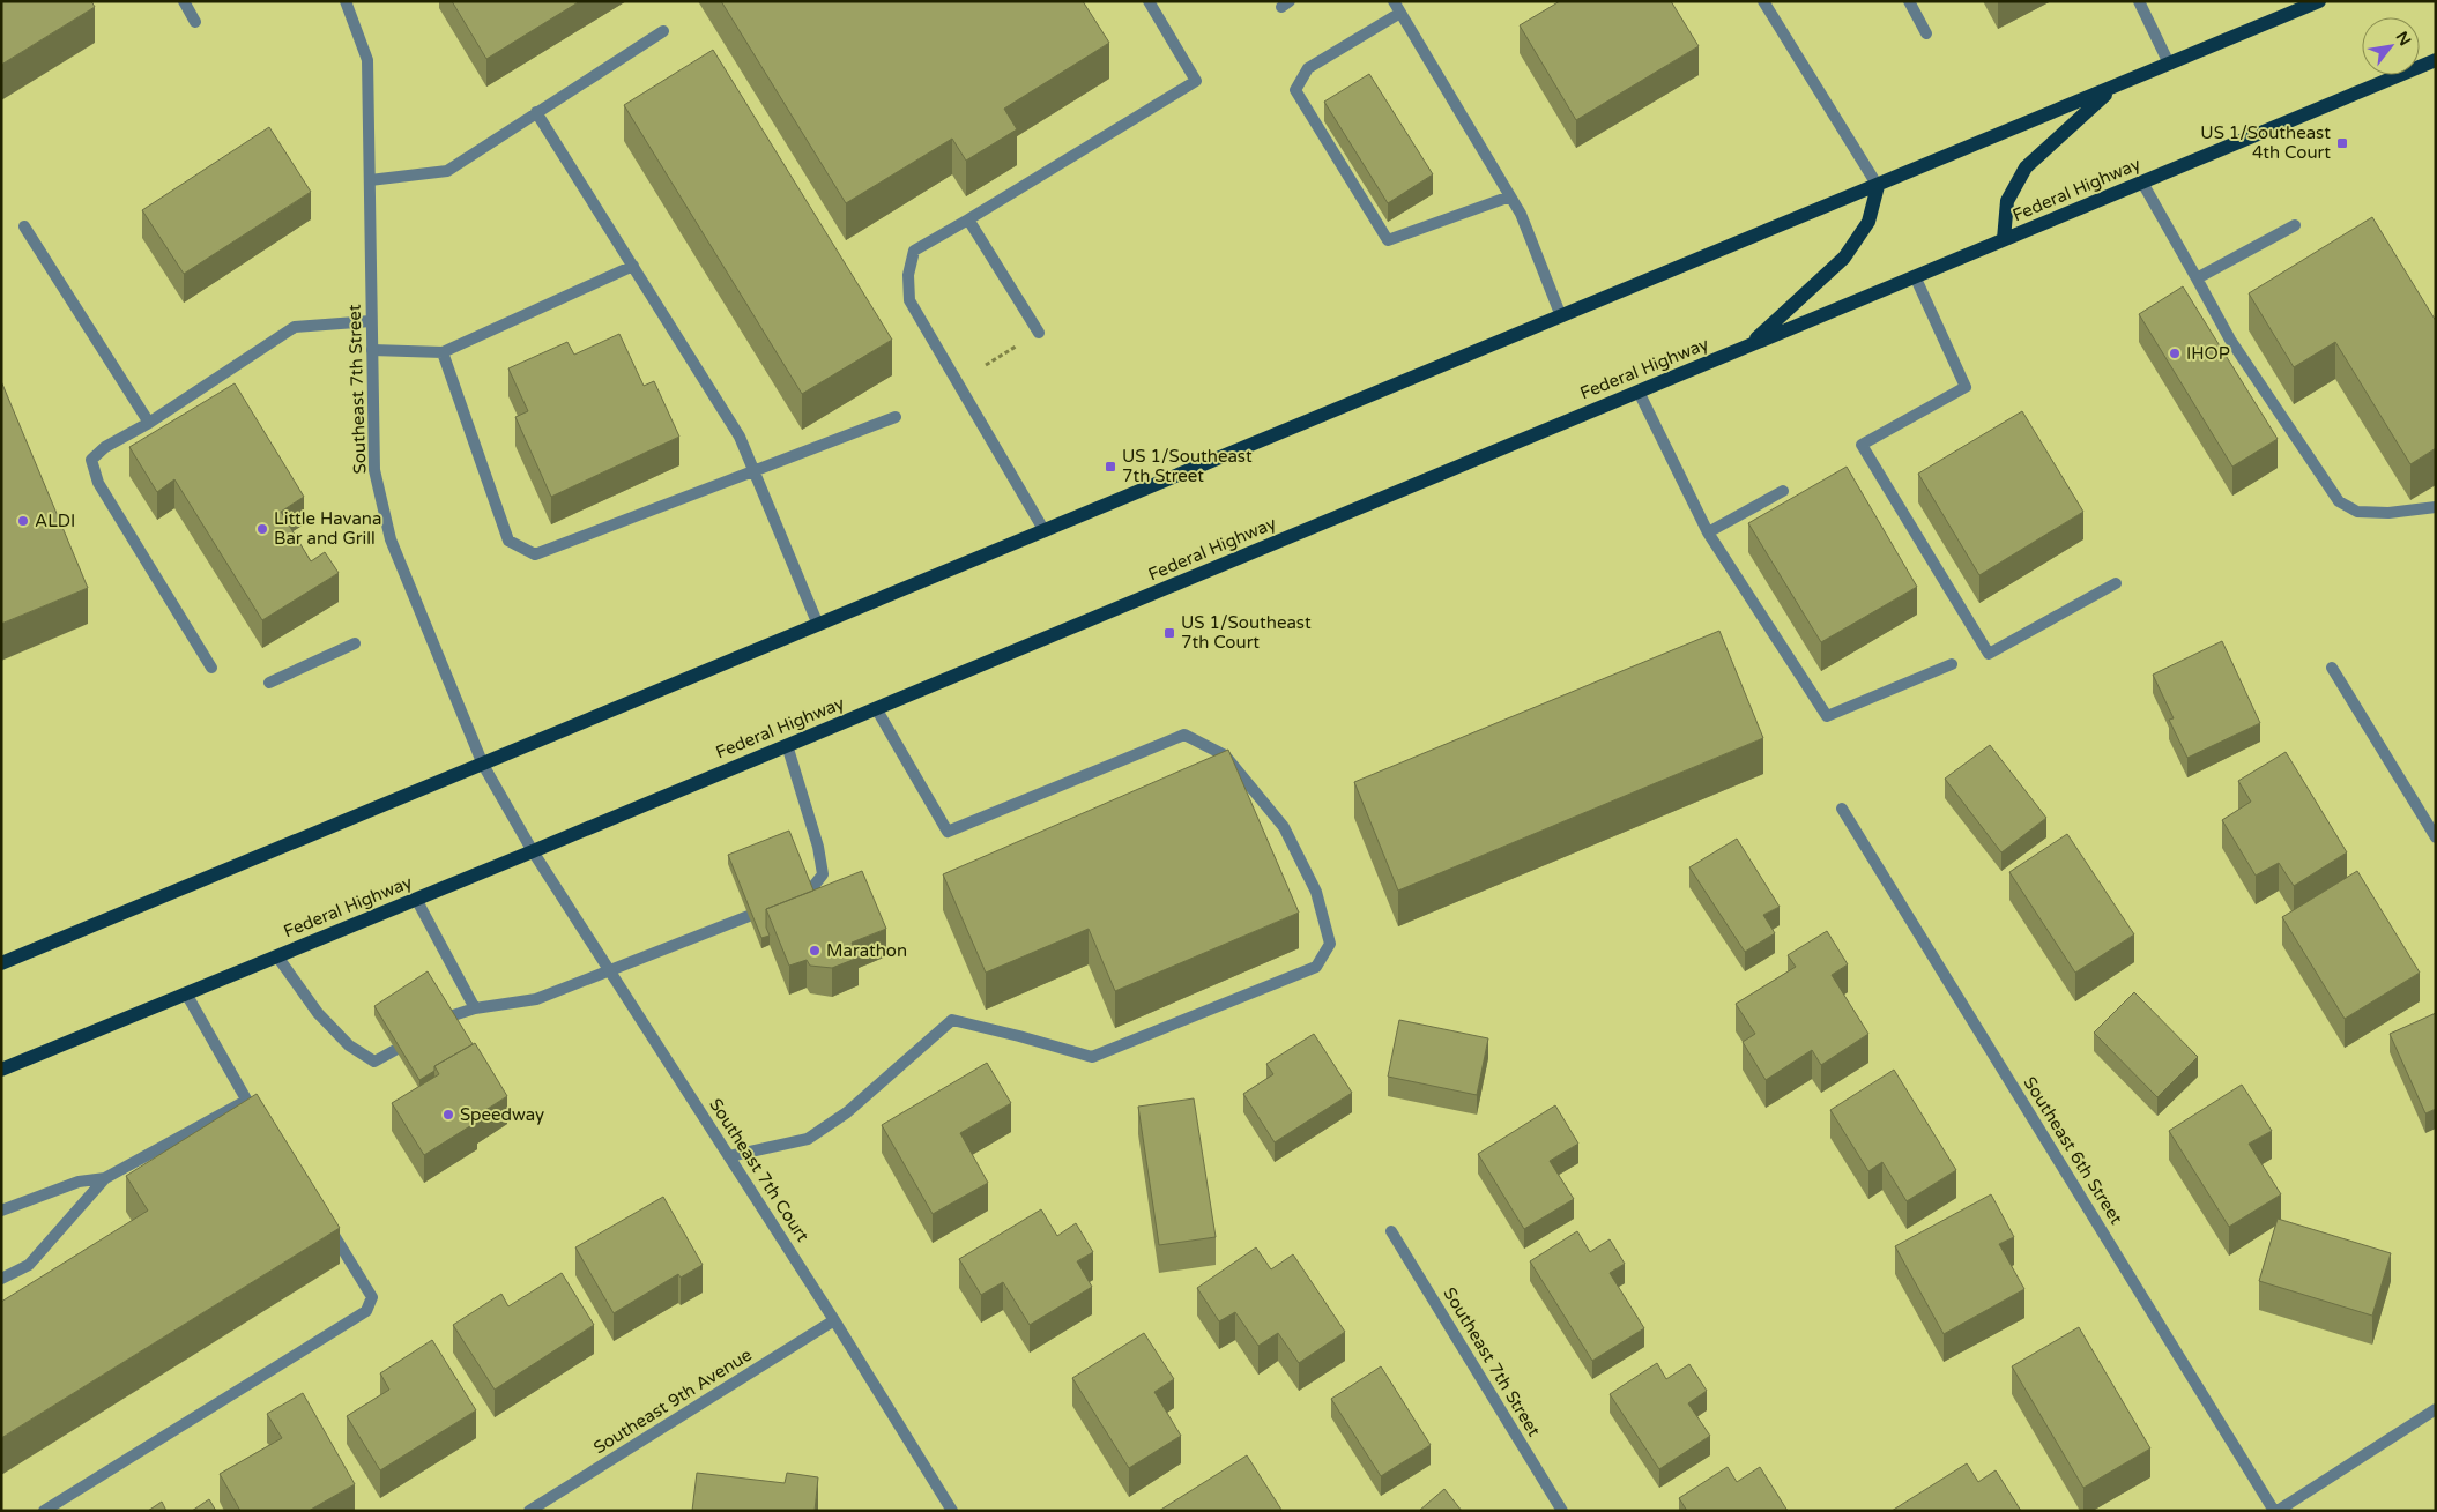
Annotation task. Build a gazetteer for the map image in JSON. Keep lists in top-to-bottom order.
{
  "streets": {
    "main road": ["Federal Highway"],
    "street": [
      "Southeast 7th Street",
      "Southeast 6th Street",
      "Southeast 7th Court",
      "Southeast 9th Avenue"
    ]
  },
  "crossings": [
    ["Federal Highway", "Southeast 7th Street"],
    ["Federal Highway", "Southeast 7th Court"],
    ["Southeast 7th Street", "Southeast 7th Court"],
    ["Southeast 7th Court", "Southeast 9th Avenue"]
  ],
  "places": {
    "transit": ["US 1/Southeast 4th Court", "US 1/Southeast 7th Street", "US 1/Southeast 7th Court"],
    "other": [
      "IHOP",
      "ALDI",
      "Little Havana Bar and Grill",
      "Marathon",
      "Speedway"
    ]
  },
  "north": "top right"
}
